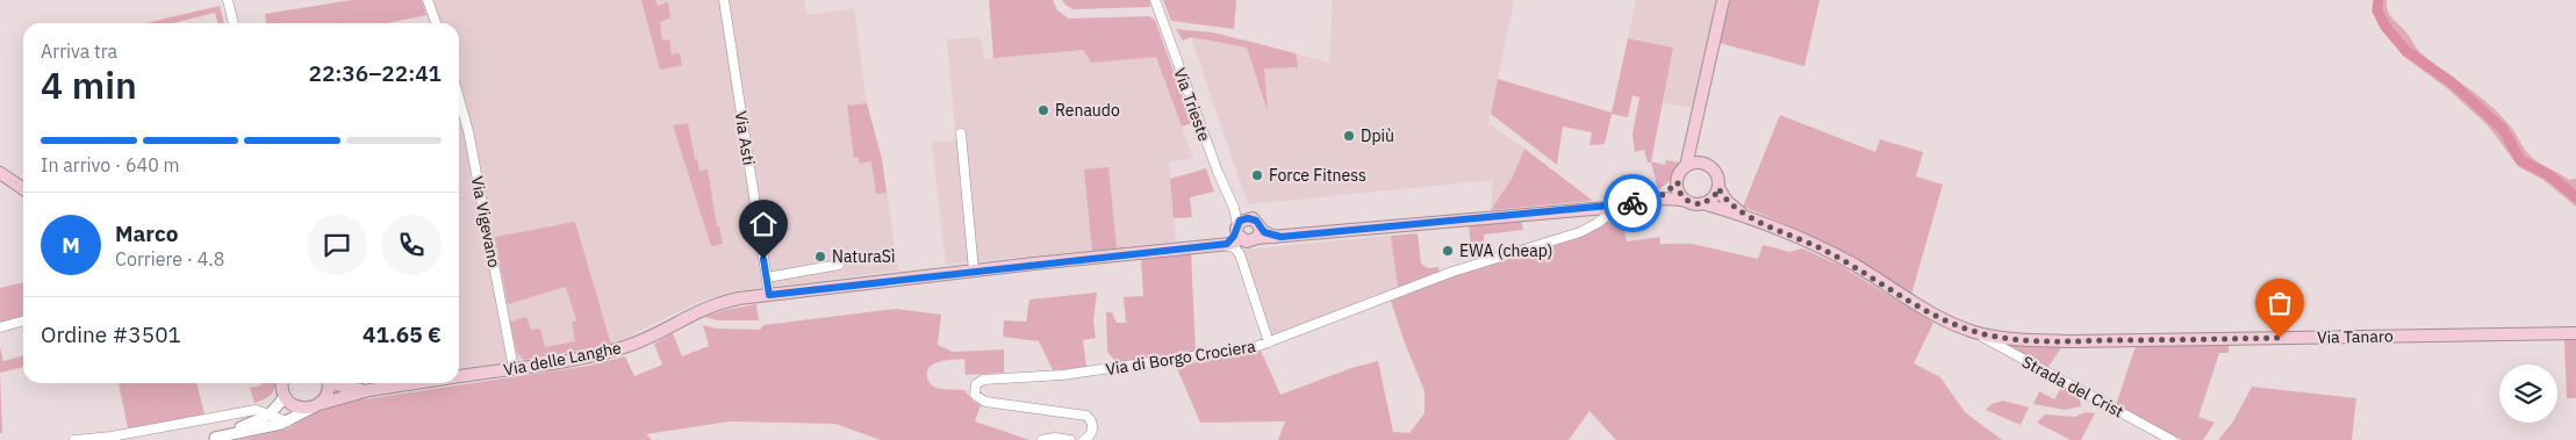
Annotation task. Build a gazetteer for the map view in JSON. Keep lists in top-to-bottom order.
{
  "streets": {
    "main road": ["Via Tanaro", "Via delle Langhe"],
    "street": [
      "Via Trieste",
      "Via Asti",
      "Via Vigevano",
      "Via di Borgo Crociera",
      "Strada del Crist"
    ]
  },
  "crossings": [
    ["Via Trieste", "Via delle Langhe"],
    ["Via Asti", "Via delle Langhe"],
    ["Via Vigevano", "Via delle Langhe"],
    ["Via Tanaro", "Via delle Langhe"],
    ["Via Tanaro", "Strada del Crist"],
    ["Via di Borgo Crociera", "Via delle Langhe"]
  ],
  "places": [
    "Renaudo",
    "Dpiù",
    "Force Fitness",
    "EWA (cheap)",
    "NaturaSì"
  ],
  "page": {
    "heading": ["4 min", "Arriva tra", "22:36–22:41"],
    "panel": [
      "Marco",
      "Corriere · 4.8",
      "Ordine #3501",
      "41.65 €"
    ],
    "bar": "In arrivo · 640 m",
    "round": "M"
  }
}
